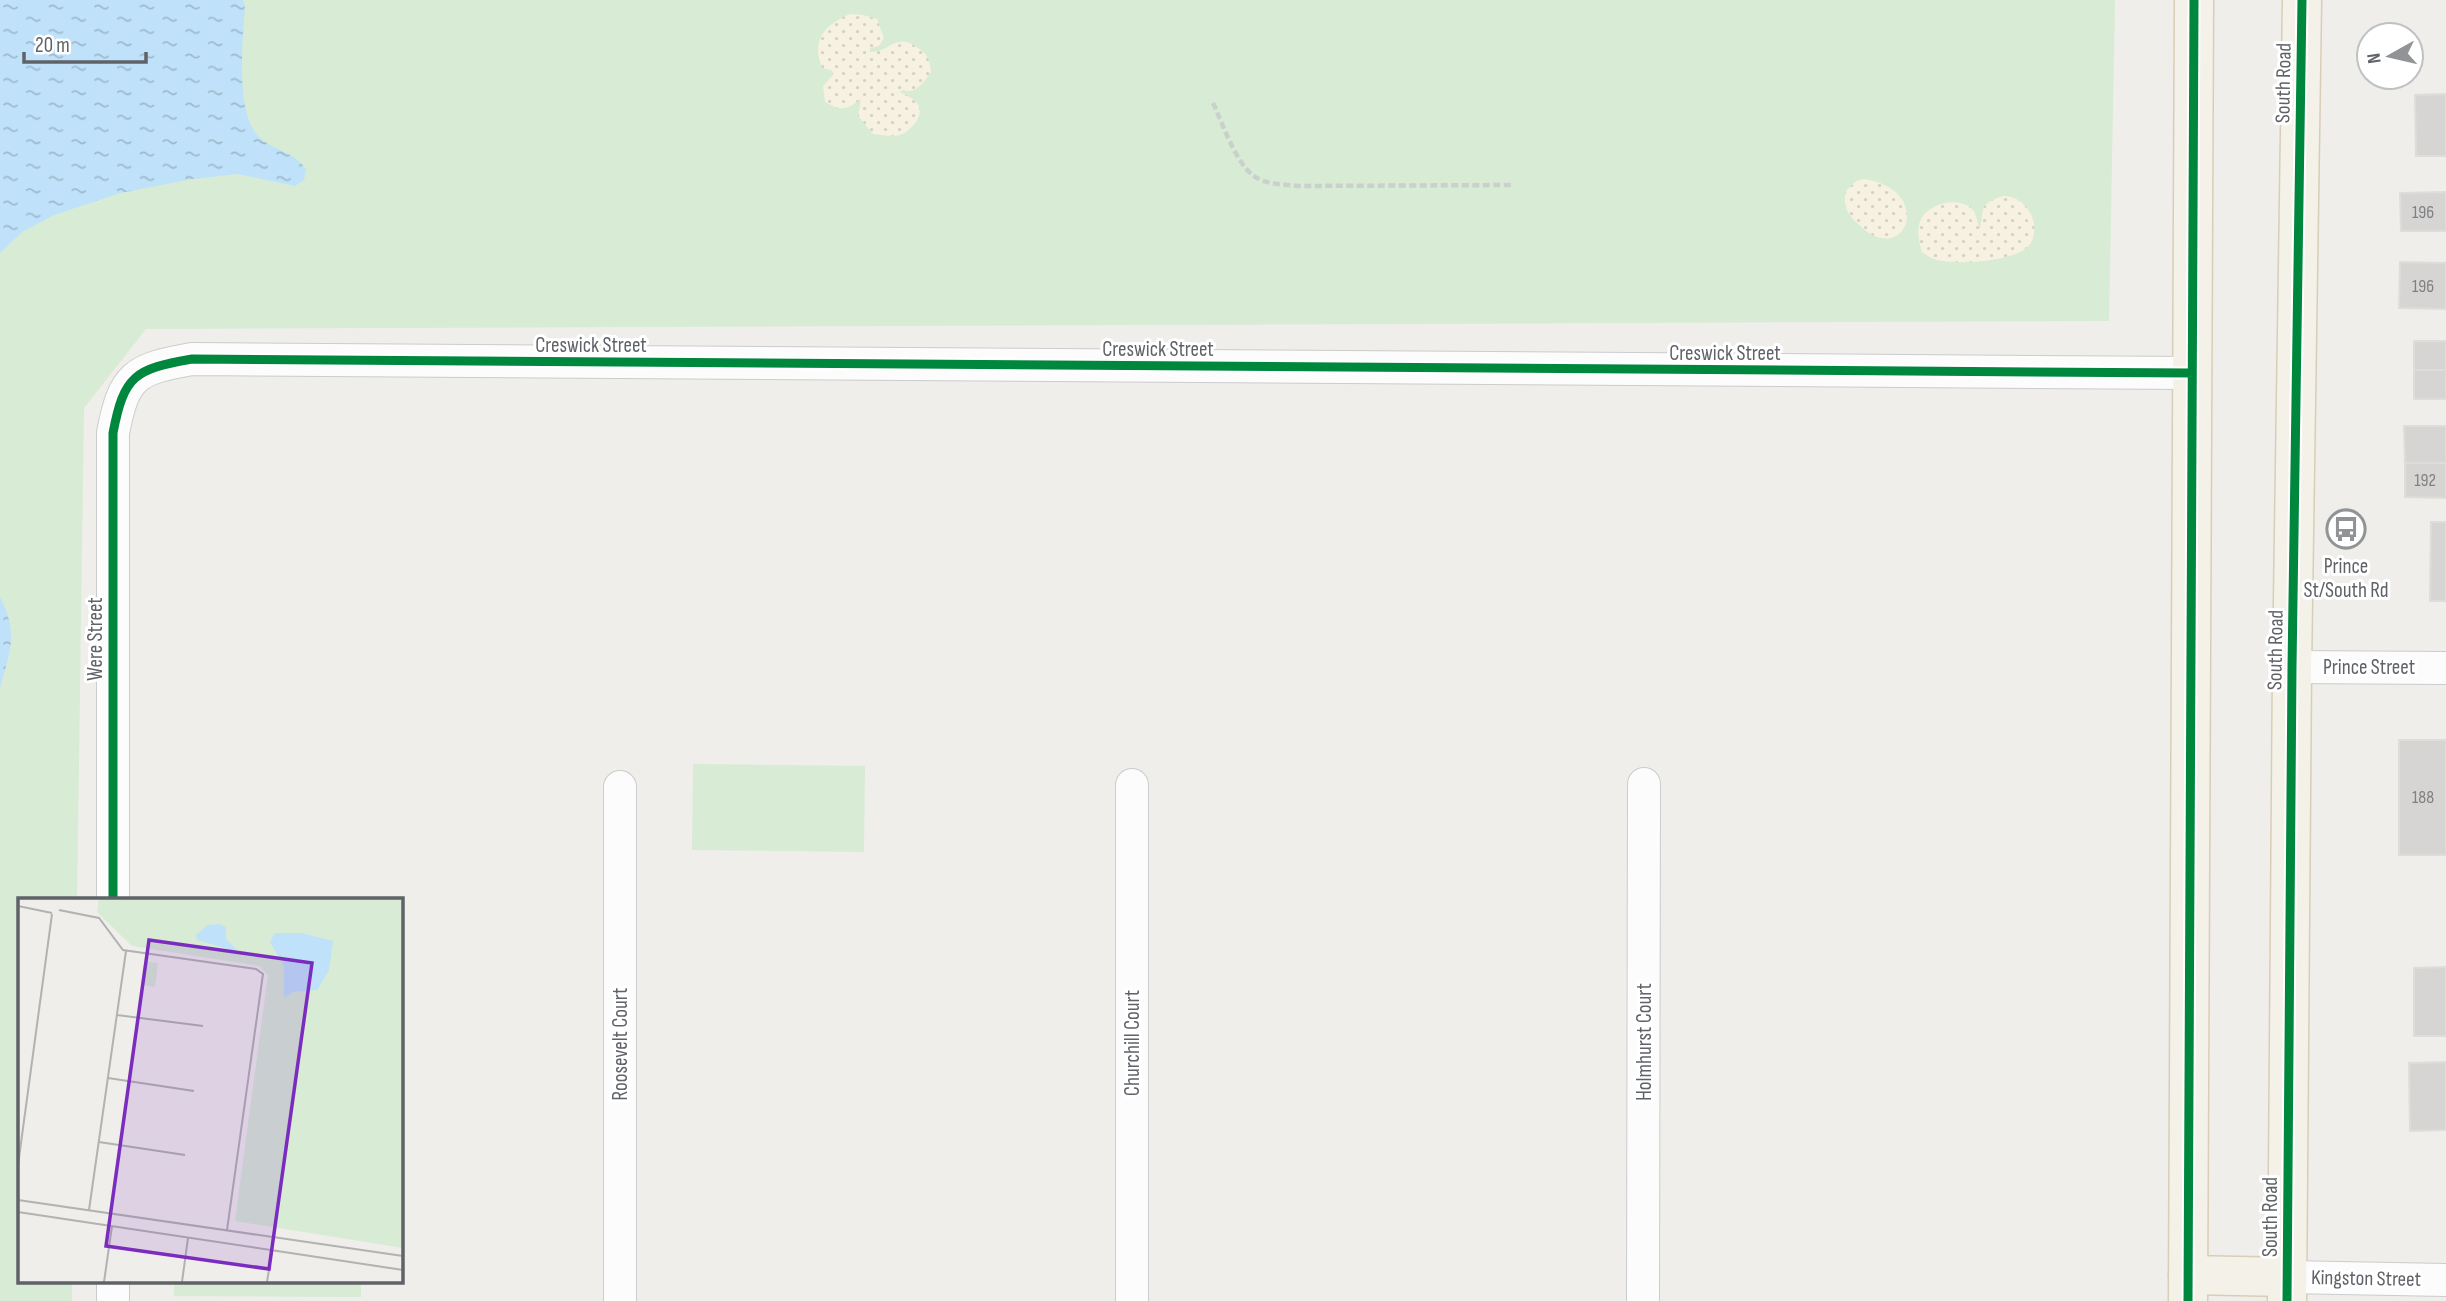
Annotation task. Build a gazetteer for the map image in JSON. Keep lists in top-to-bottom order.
{
  "streets": {
    "main road": ["South Road"],
    "street": [
      "Creswick Street",
      "Were Street",
      "Prince Street",
      "Holmhurst Court",
      "Churchill Court",
      "Roosevelt Court",
      "Kingston Street"
    ]
  },
  "crossings": [
    ["South Road", "Prince Street"],
    ["South Road", "Kingston Street"],
    ["Creswick Street", "Were Street"]
  ],
  "places": {
    "bus stop": ["Prince St/South Rd"]
  },
  "house_numbers": [
    "196",
    "196",
    "192",
    "188"
  ],
  "scale_bar": "20 m",
  "north": "left"
}
